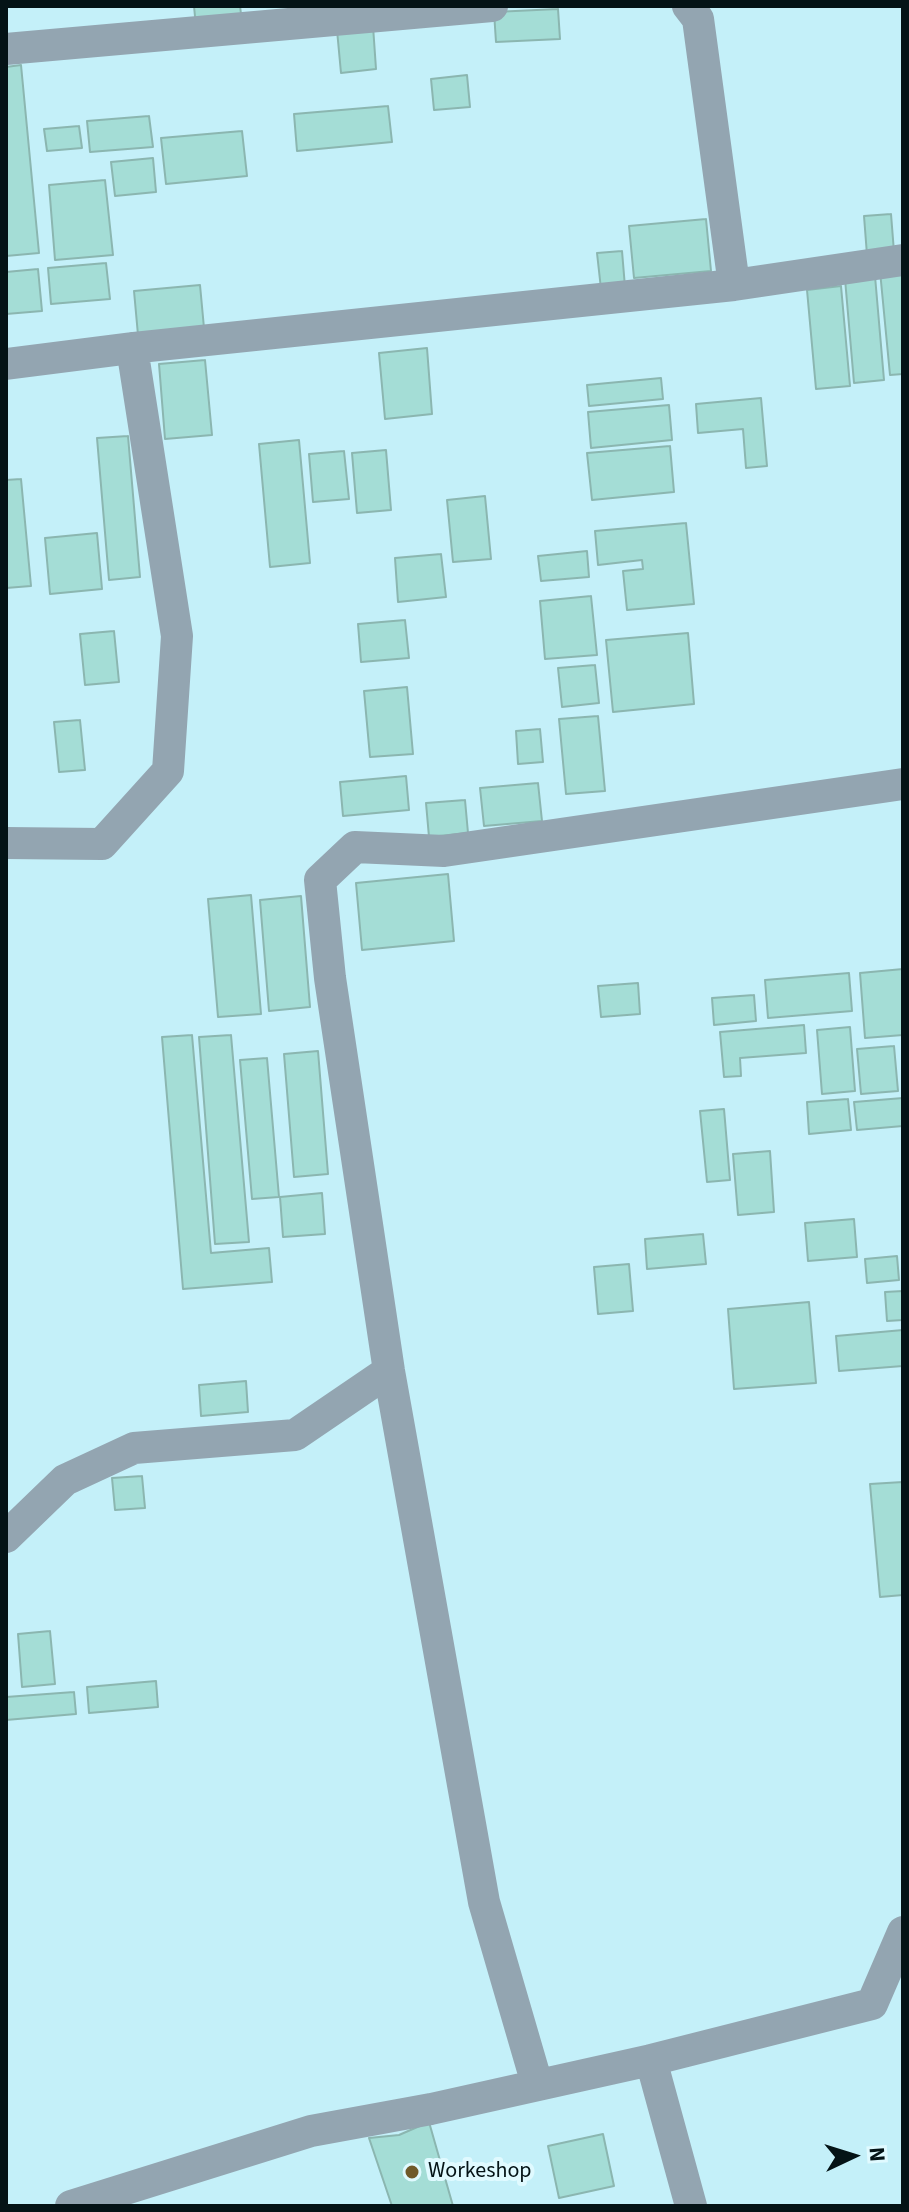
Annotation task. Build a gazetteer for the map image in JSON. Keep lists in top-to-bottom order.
{
  "places": ["Workeshop"],
  "north": "right"
}
